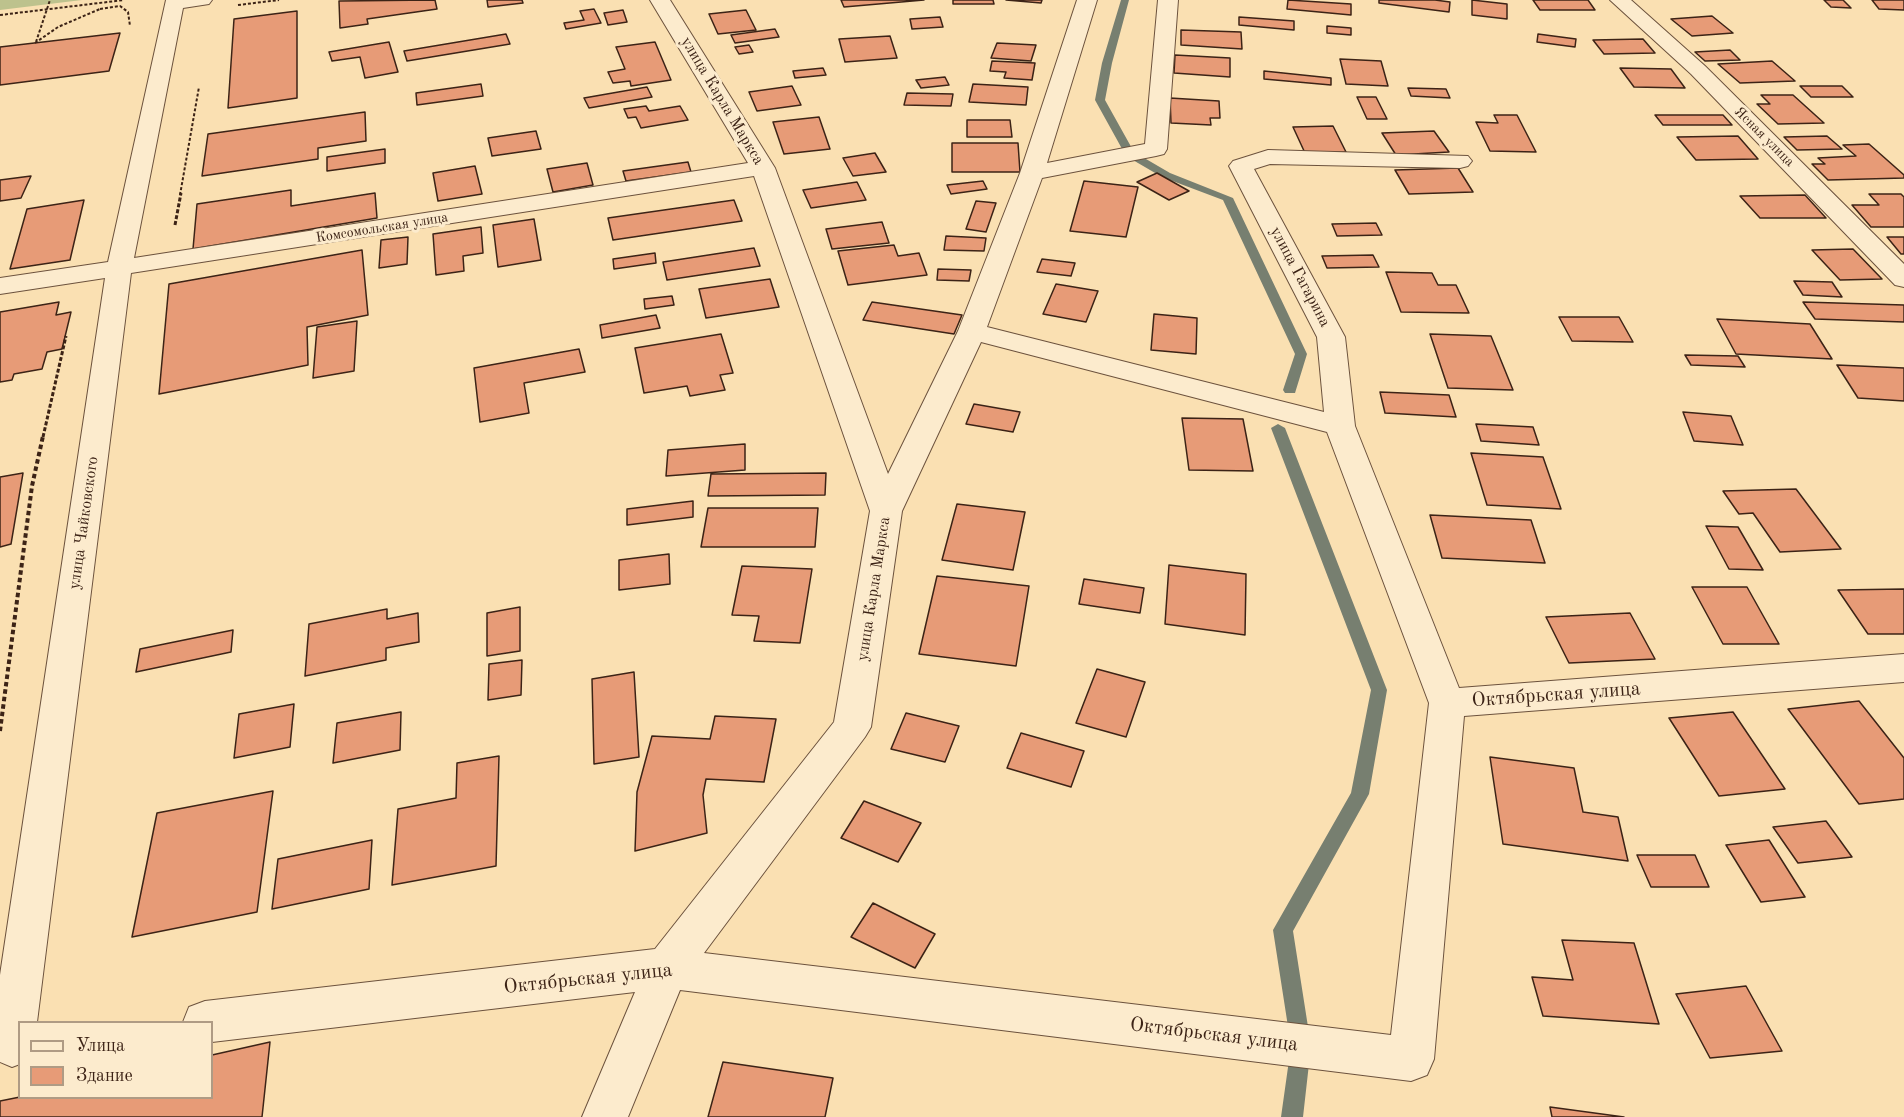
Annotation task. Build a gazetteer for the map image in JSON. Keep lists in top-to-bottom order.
{
  "streets": {
    "street": [
      "улица Карла Маркса",
      "Ясная улица",
      "Комсомольская улица",
      "улица Гагарина",
      "улица Чайковского",
      "Октябрьская улица"
    ]
  },
  "crossings": [
    ["улица Карла Маркса", "Комсомольская улица"],
    ["улица Карла Маркса", "Октябрьская улица"],
    ["Комсомольская улица", "улица Чайковского"],
    ["улица Гагарина", "Октябрьская улица"]
  ],
  "legend": ["Улица", "Здание"]
}
